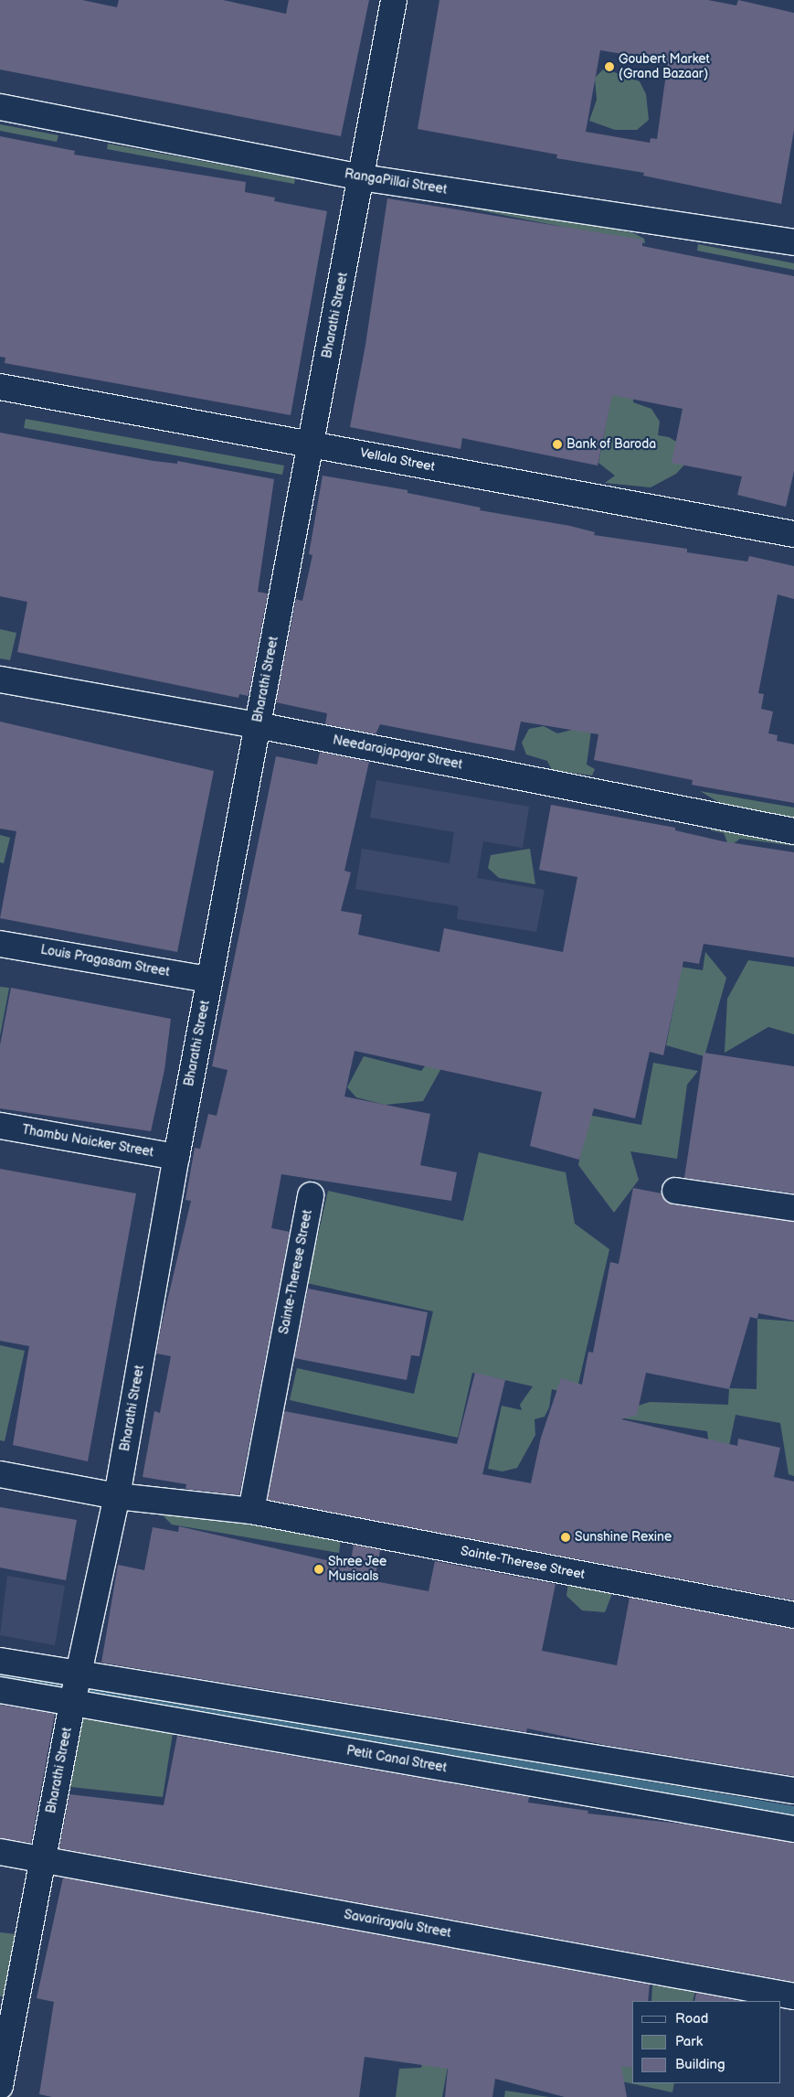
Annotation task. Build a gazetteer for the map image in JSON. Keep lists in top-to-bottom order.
{
  "streets": {
    "street": [
      "RangaPillai Street",
      "Bharathi Street",
      "Vellala Street",
      "Needarajapayar Street",
      "Louis Pragasam Street",
      "Thambu Naicker Street",
      "Sainte-Therese Street",
      "Petit Canal Street",
      "Savarirayalu Street"
    ]
  },
  "crossings": [
    ["RangaPillai Street", "Bharathi Street"],
    ["Bharathi Street", "Vellala Street"],
    ["Bharathi Street", "Needarajapayar Street"],
    ["Bharathi Street", "Louis Pragasam Street"],
    ["Bharathi Street", "Thambu Naicker Street"],
    ["Bharathi Street", "Sainte-Therese Street"],
    ["Bharathi Street", "Petit Canal Street"],
    ["Bharathi Street", "Savarirayalu Street"]
  ],
  "places": [
    "Goubert Market (Grand Bazaar)",
    "Bank of Baroda",
    "Sunshine Rexine",
    "Shree Jee Musicals"
  ],
  "legend": ["Road", "Park", "Building"]
}
